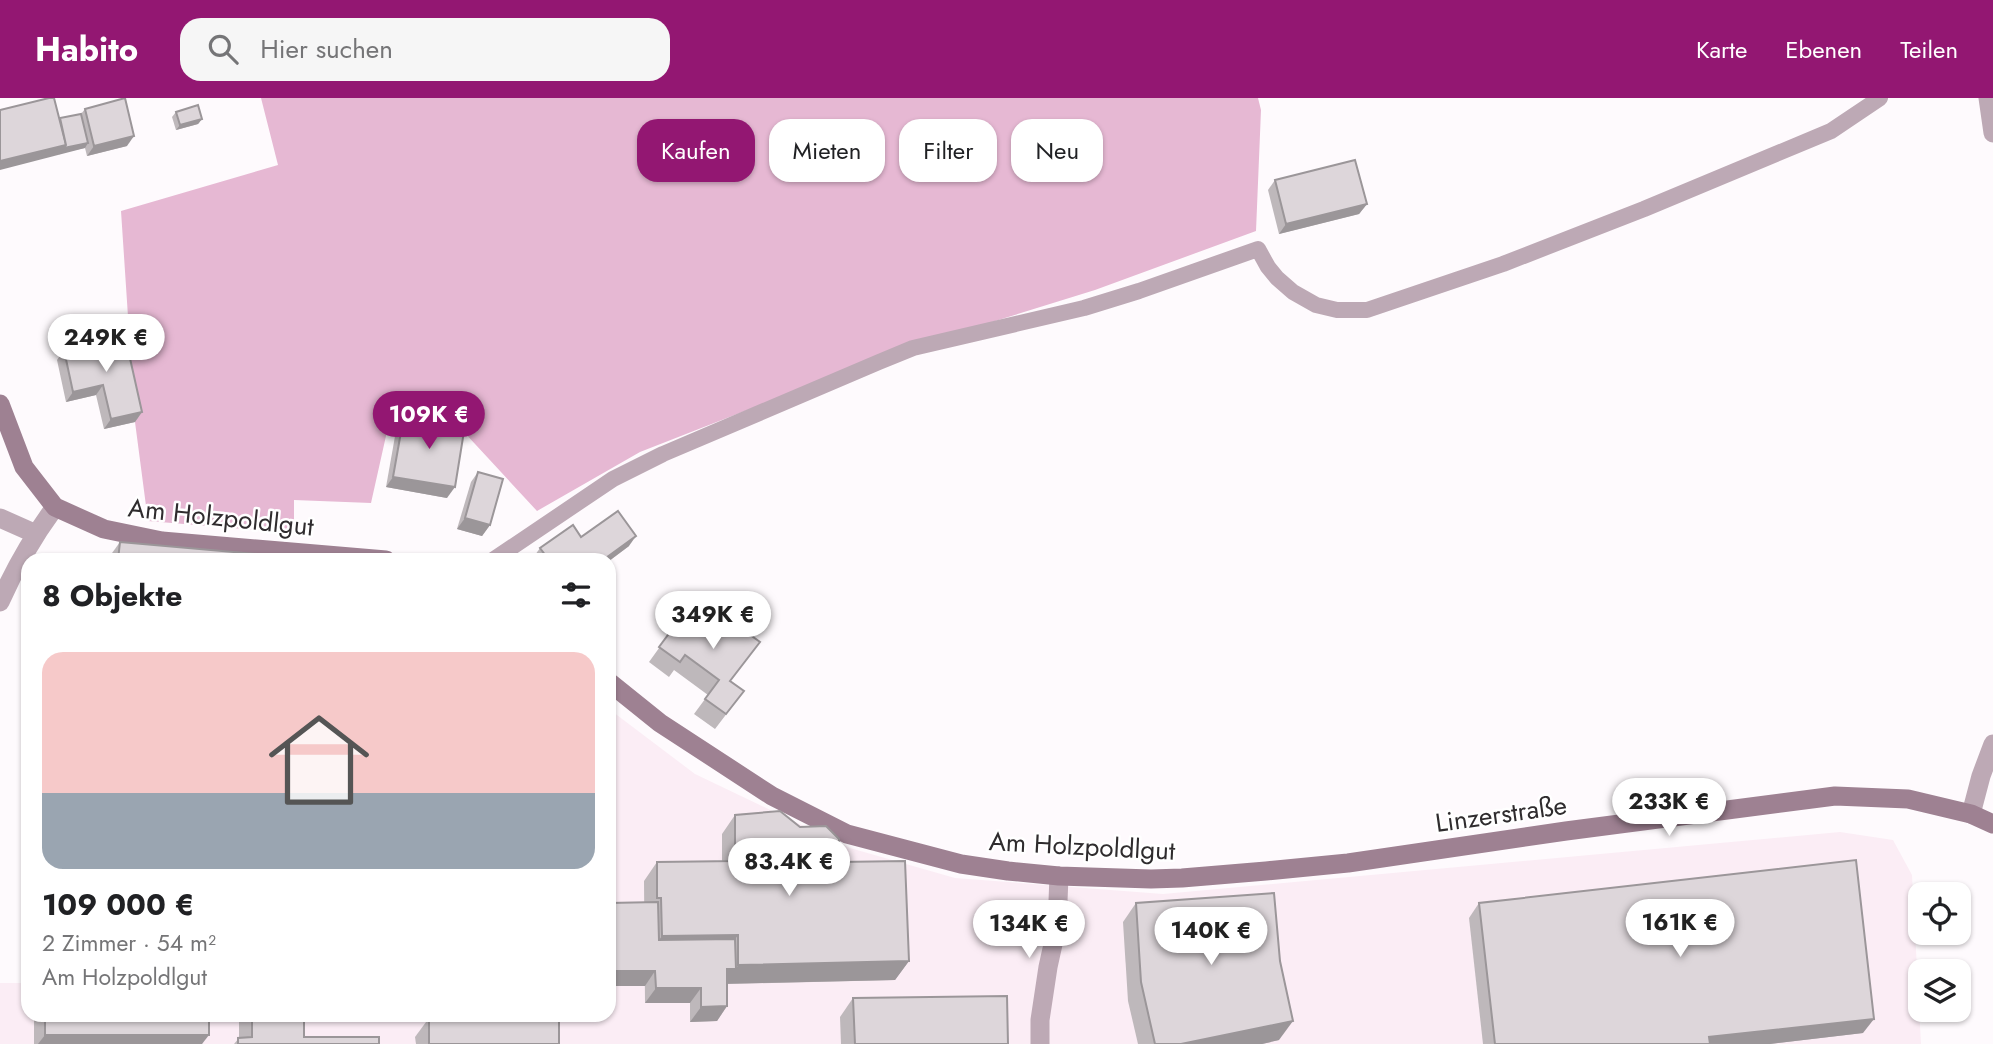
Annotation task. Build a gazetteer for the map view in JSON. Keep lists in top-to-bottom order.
{
  "streets": {
    "main road": ["Am Holzpoldlgut", "Linzerstraße"]
  },
  "crossings": [
    ["Am Holzpoldlgut", "Linzerstraße"]
  ],
  "page": {
    "header": "Habito",
    "search": "Hier suchen",
    "nav": ["Karte", "Ebenen", "Teilen"],
    "chip": [
      "Kaufen",
      "Mieten",
      "Filter",
      "Neu"
    ],
    "price": [
      "249K €",
      "109K €",
      "349K €",
      "233K €",
      "83.4K €",
      "161K €",
      "134K €",
      "140K €"
    ],
    "heading": "8 Objekte",
    "list": [
      {
        "name": "109 000 €",
        "note": "2 Zimmer · 54 m² · Am Holzpoldlgut"
      }
    ]
  }
}
